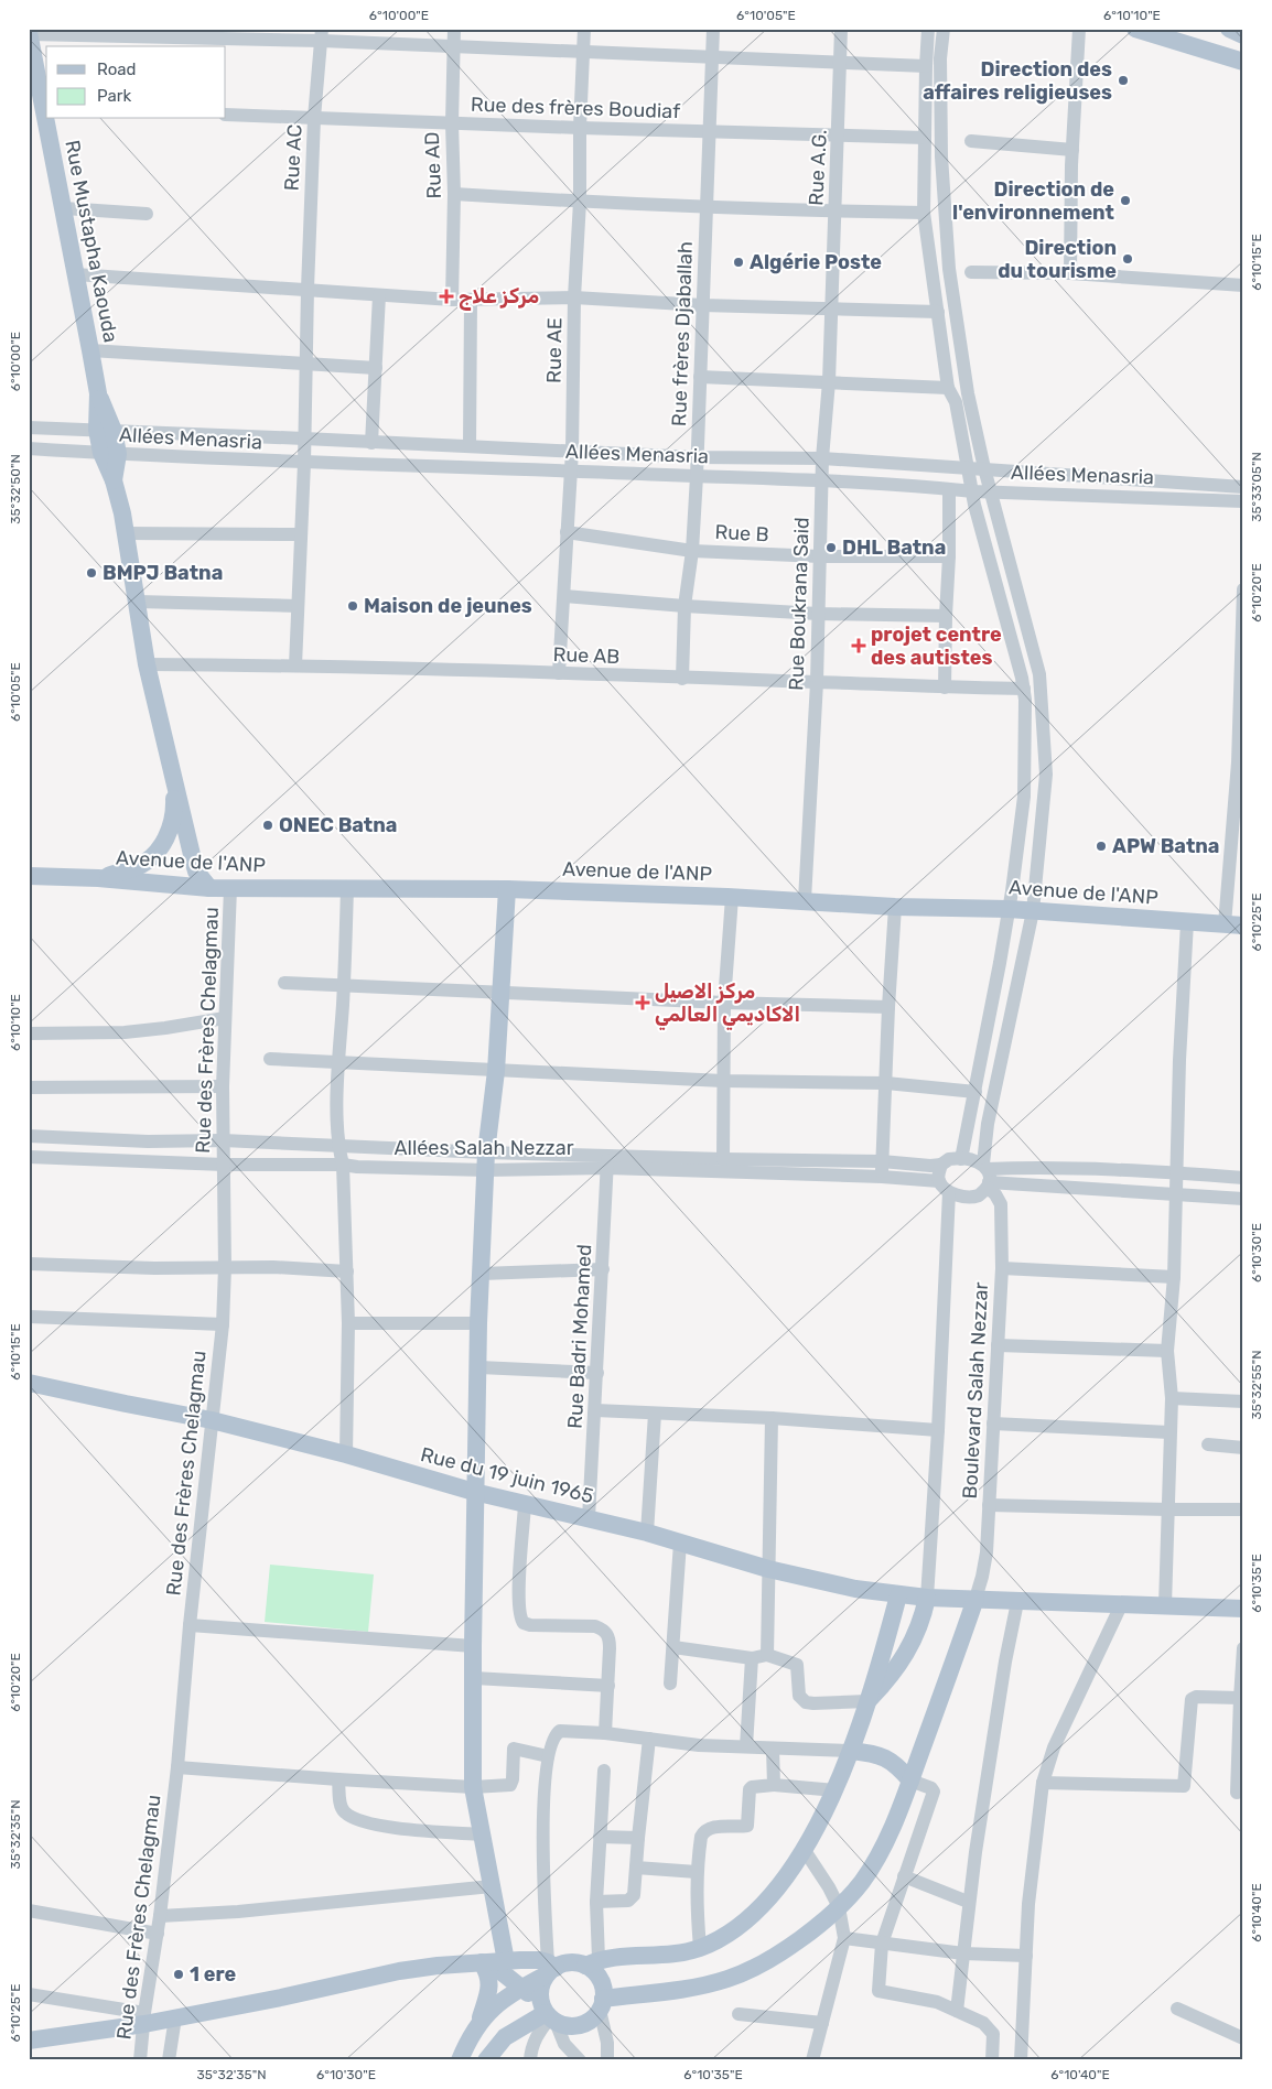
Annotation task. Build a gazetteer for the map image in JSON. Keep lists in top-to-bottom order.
{
  "streets": {
    "main road": ["Rue Mustapha Kaouda", "Avenue de l'ANP", "Rue du 19 juin 1965"],
    "street": [
      "Rue des frères Boudiaf",
      "Rue AC",
      "Rue AD",
      "Rue A.G.",
      "Rue frères Djaballah",
      "Rue AE",
      "Allées Menasria",
      "Rue B",
      "Rue Boukrana Said",
      "Rue AB",
      "Rue des Frères Chelagmau",
      "Allées Salah Nezzar",
      "Rue Badri Mohamed",
      "Boulevard Salah Nezzar"
    ]
  },
  "crossings": [
    ["Rue des frères Boudiaf", "Rue AC"],
    ["Rue des frères Boudiaf", "Rue AD"],
    ["Rue des frères Boudiaf", "Rue A.G."],
    ["Rue des frères Boudiaf", "Rue frères Djaballah"],
    ["Rue des frères Boudiaf", "Rue AE"],
    ["Rue AC", "Allées Menasria"],
    ["Rue AC", "Rue AB"],
    ["Rue A.G.", "Rue Boukrana Said"],
    ["Rue Mustapha Kaouda", "Allées Menasria"],
    ["Rue Mustapha Kaouda", "Rue AB"],
    ["Rue frères Djaballah", "Allées Menasria"],
    ["Rue frères Djaballah", "Rue B"],
    ["Rue frères Djaballah", "Rue AB"],
    ["Rue AE", "Allées Menasria"],
    ["Rue AE", "Rue B"],
    ["Rue AE", "Rue AB"],
    ["Allées Menasria", "Rue Boukrana Said"],
    ["Rue B", "Rue Boukrana Said"],
    ["Rue Boukrana Said", "Rue AB"],
    ["Rue Boukrana Said", "Avenue de l'ANP"],
    ["Avenue de l'ANP", "Rue des Frères Chelagmau"],
    ["Rue des Frères Chelagmau", "Allées Salah Nezzar"],
    ["Rue des Frères Chelagmau", "Rue du 19 juin 1965"],
    ["Allées Salah Nezzar", "Rue Badri Mohamed"],
    ["Allées Salah Nezzar", "Boulevard Salah Nezzar"],
    ["Rue Badri Mohamed", "Rue du 19 juin 1965"],
    ["Boulevard Salah Nezzar", "Rue du 19 juin 1965"]
  ],
  "places": {
    "other": [
      "Direction des affaires religieuses",
      "Direction de l'environnement",
      "Direction du tourisme",
      "Algérie Poste",
      "DHL Batna",
      "BMPJ Batna",
      "Maison de jeunes",
      "ONEC Batna",
      "APW Batna",
      "1 ere"
    ],
    "health": ["مركز علاج", "projet centre des autistes", "مركز الاصيل الاكاديمي العالمي"]
  },
  "legend": ["Road", "Park"],
  "coordinates": [
    "6°10'00\"E",
    "6°10'05\"E",
    "6°10'10\"E",
    "6°10'15\"E",
    "35°33'05\"N",
    "35°32'50\"N",
    "6°10'20\"E",
    "6°10'25\"E",
    "6°10'30\"E",
    "35°32'55\"N",
    "6°10'35\"E",
    "35°32'35\"N",
    "6°10'40\"E"
  ]
}
